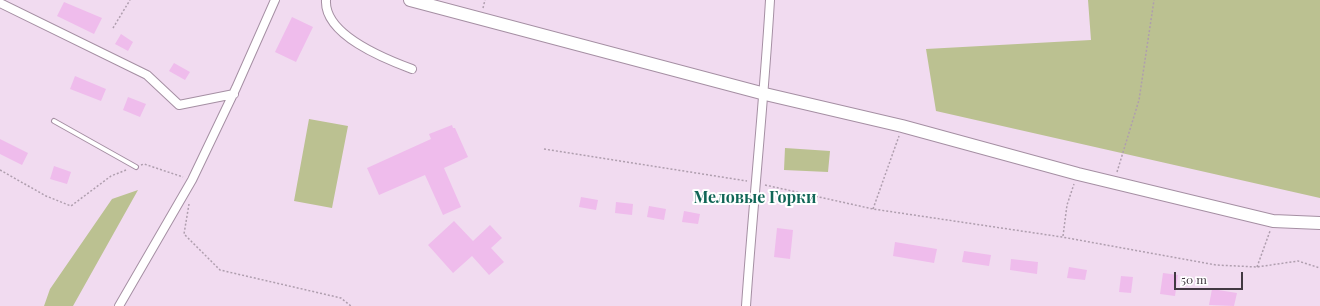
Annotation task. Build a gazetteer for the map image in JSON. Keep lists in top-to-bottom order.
{
  "districts": ["Меловые Горки"],
  "scale_bar": "50 m"
}
